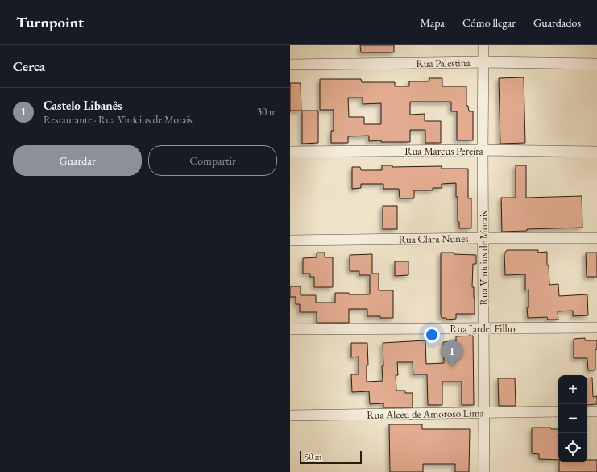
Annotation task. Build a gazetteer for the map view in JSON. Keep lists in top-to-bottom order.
{
  "streets": {
    "street": [
      "Rua Palestina",
      "Rua Marcus Pereira",
      "Rua Clara Nunes",
      "Rua Vinícius de Morais",
      "Rua Jardel Filho",
      "Rua Alceu de Amoroso Lima"
    ]
  },
  "crossings": [
    ["Rua Palestina", "Rua Vinícius de Morais"],
    ["Rua Marcus Pereira", "Rua Vinícius de Morais"],
    ["Rua Clara Nunes", "Rua Vinícius de Morais"],
    ["Rua Vinícius de Morais", "Rua Jardel Filho"],
    ["Rua Vinícius de Morais", "Rua Alceu de Amoroso Lima"]
  ],
  "scale_bar": "50 m",
  "page": {
    "header": "Turnpoint",
    "nav": ["Mapa", "Cómo llegar", "Guardados"],
    "heading": "Cerca",
    "list": [
      {
        "mark": "1",
        "name": "Castelo Libanês",
        "note": "Restaurante · Rua Vinícius de Morais",
        "value": "30 m"
      }
    ],
    "buttons": ["Guardar", "Compartir"],
    "pins": "1",
    "map_buttons": ["+", "−"],
    "scale": "50 m"
  }
}
